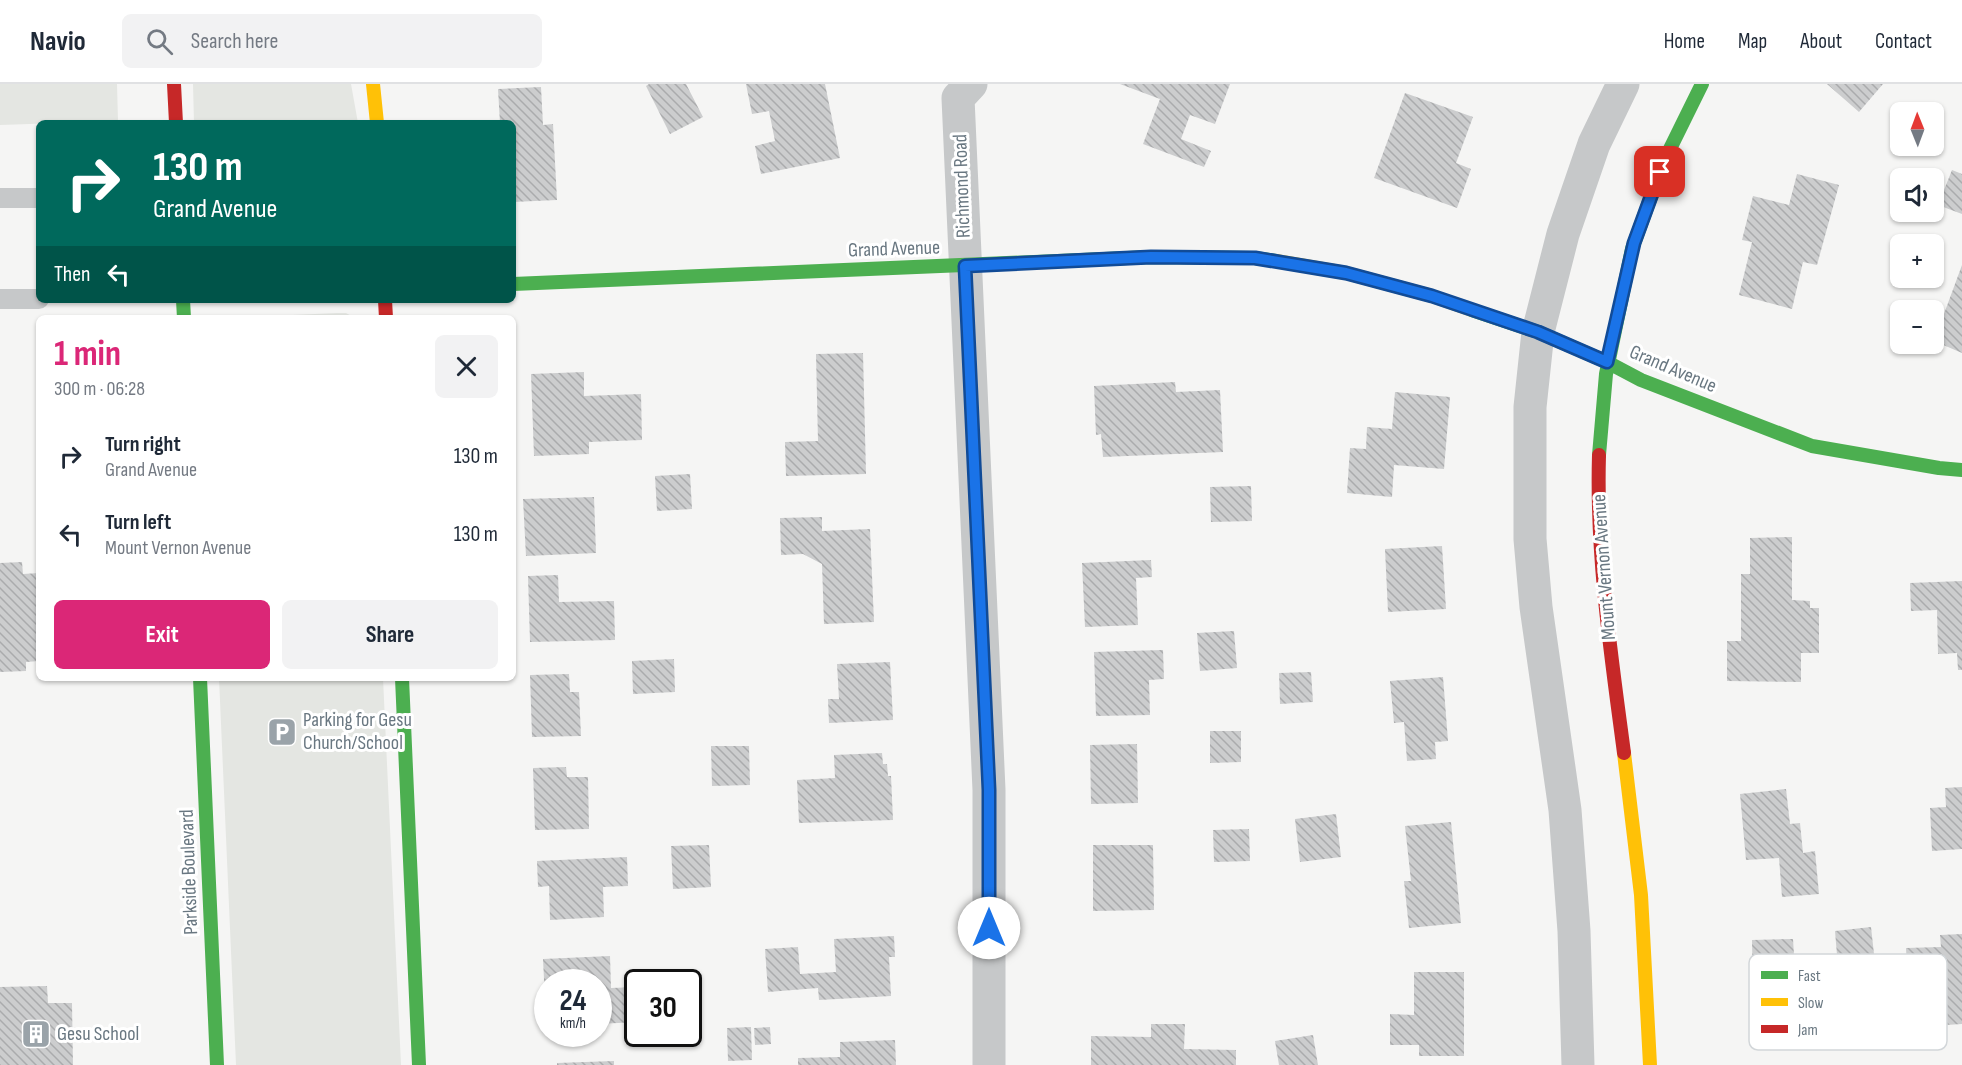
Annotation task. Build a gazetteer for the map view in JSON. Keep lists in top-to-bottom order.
{
  "streets": {
    "street": [
      "Richmond Road",
      "Grand Avenue",
      "Mount Vernon Avenue",
      "Parkside Boulevard"
    ]
  },
  "crossings": [
    ["Richmond Road", "Grand Avenue"],
    ["Grand Avenue", "Mount Vernon Avenue"]
  ],
  "places": {
    "parking": ["Parking for Gesu Church/School"],
    "building": ["Gesu School"]
  },
  "legend": ["Fast", "Slow", "Jam"],
  "north": "top",
  "page": {
    "header": "Navio",
    "search": "Search here",
    "nav": [
      "Home",
      "Map",
      "About",
      "Contact"
    ],
    "map_buttons": ["+", "−"],
    "turn": ["130 m", "Grand Avenue"],
    "then": "Then",
    "heading": ["1 min", "300 m · 06:28"],
    "list": [
      {
        "name": "Turn right",
        "note": "Grand Avenue",
        "value": "130 m"
      },
      {
        "name": "Turn left",
        "note": "Mount Vernon Avenue",
        "value": "130 m"
      }
    ],
    "buttons": ["Exit", "Share"],
    "speed": "24 km/h",
    "limit": "30"
  }
}
